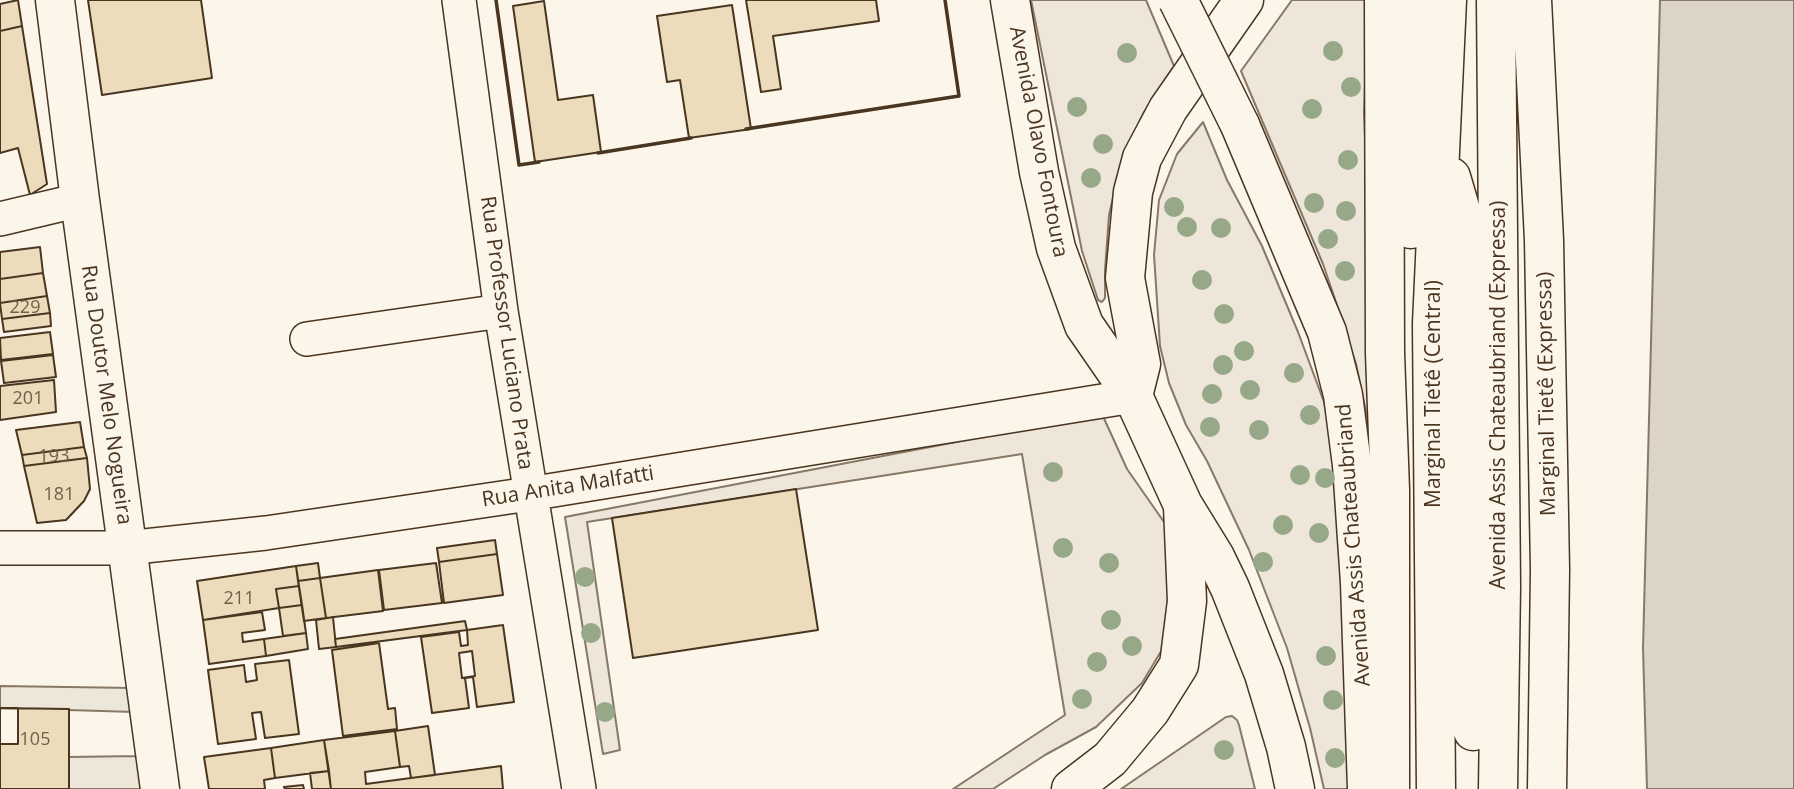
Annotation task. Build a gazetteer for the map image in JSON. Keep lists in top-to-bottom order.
{
  "streets": {
    "main road": [
      "Avenida Olavo Fontoura",
      "Marginal Tietê (Central)",
      "Marginal Tietê (Expressa)",
      "Rua Doutor Melo Nogueira",
      "Avenida Assis Chateaubriand (Expressa)",
      "Avenida Assis Chateaubriand"
    ],
    "street": ["Rua Professor Luciano Prata", "Rua Anita Malfatti"]
  },
  "crossings": [
    ["Avenida Olavo Fontoura", "Rua Anita Malfatti"],
    ["Rua Professor Luciano Prata", "Rua Anita Malfatti"],
    ["Rua Doutor Melo Nogueira", "Rua Anita Malfatti"]
  ],
  "house_numbers": [
    "229",
    "201",
    "193",
    "181",
    "211",
    "105"
  ]
}
